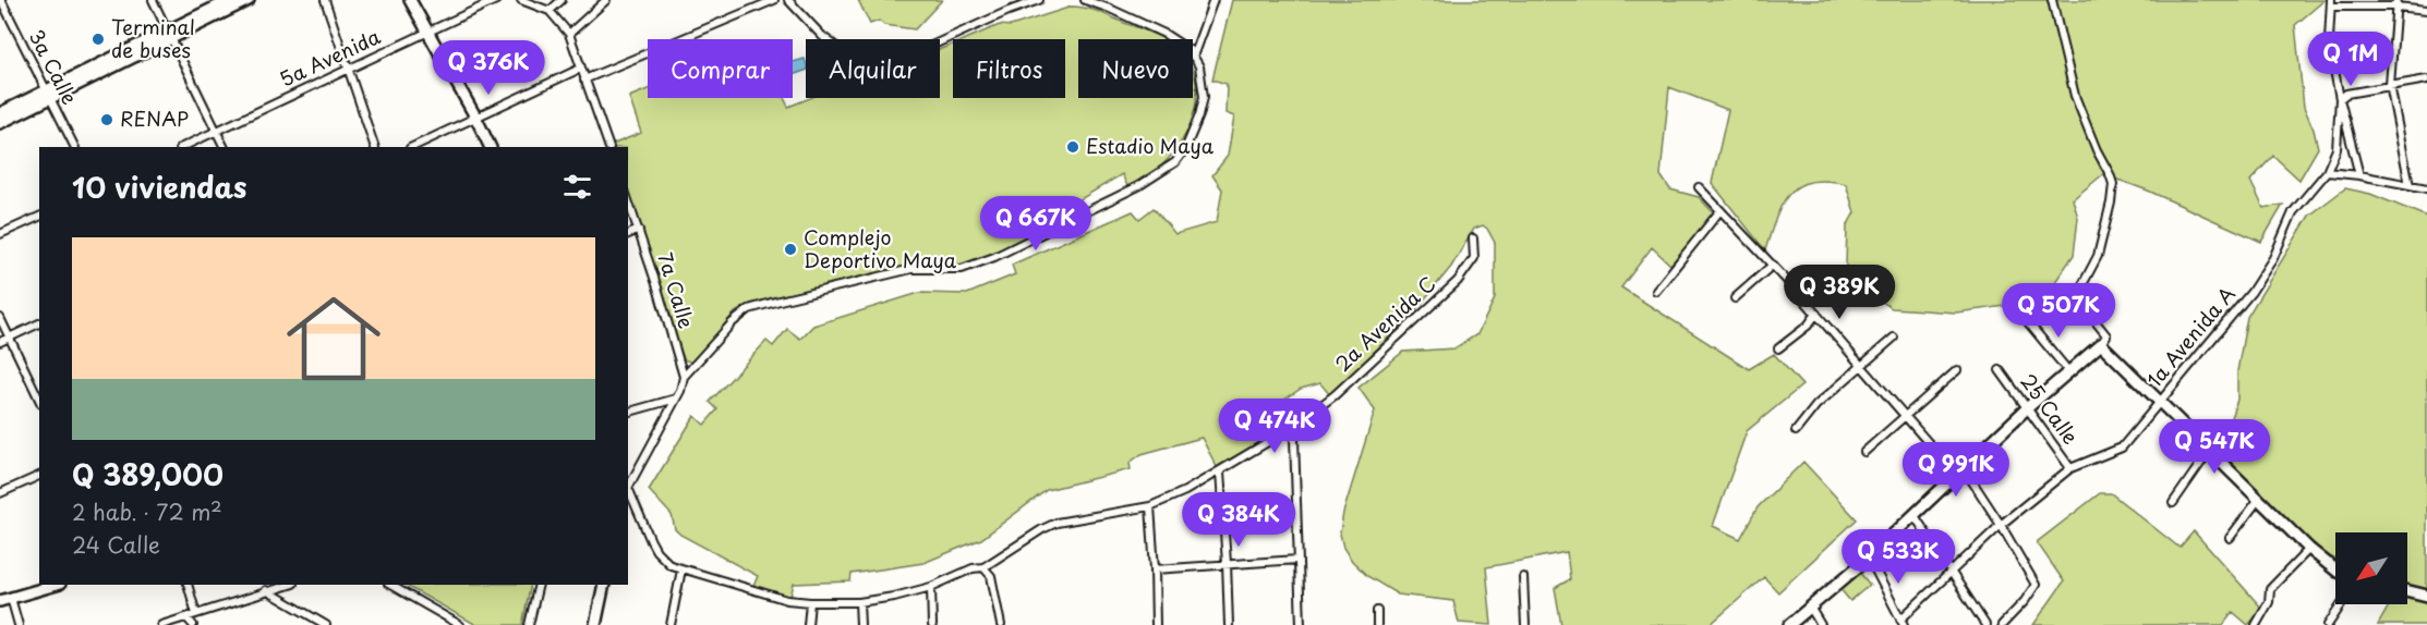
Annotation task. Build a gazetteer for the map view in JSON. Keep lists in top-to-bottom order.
{
  "streets": {
    "street": [
      "5a Avenida",
      "3a Calle",
      "7a Calle",
      "2a Avenida C",
      "1a Avenida A",
      "25 Calle"
    ]
  },
  "crossings": [
    ["1a Avenida A", "25 Calle"]
  ],
  "places": [
    "Terminal de buses",
    "RENAP",
    "Estadio Maya",
    "Complejo Deportivo Maya"
  ],
  "north": "bottom left",
  "page": {
    "price": [
      "Q 1M",
      "Q 376K",
      "Q 667K",
      "Q 389K",
      "Q 507K",
      "Q 474K",
      "Q 547K",
      "Q 991K",
      "Q 384K",
      "Q 533K"
    ],
    "chip": [
      "Comprar",
      "Alquilar",
      "Filtros",
      "Nuevo"
    ],
    "heading": "10 viviendas",
    "list": [
      {
        "name": "Q 389,000",
        "note": "2 hab. · 72 m² · 24 Calle"
      }
    ]
  }
}
